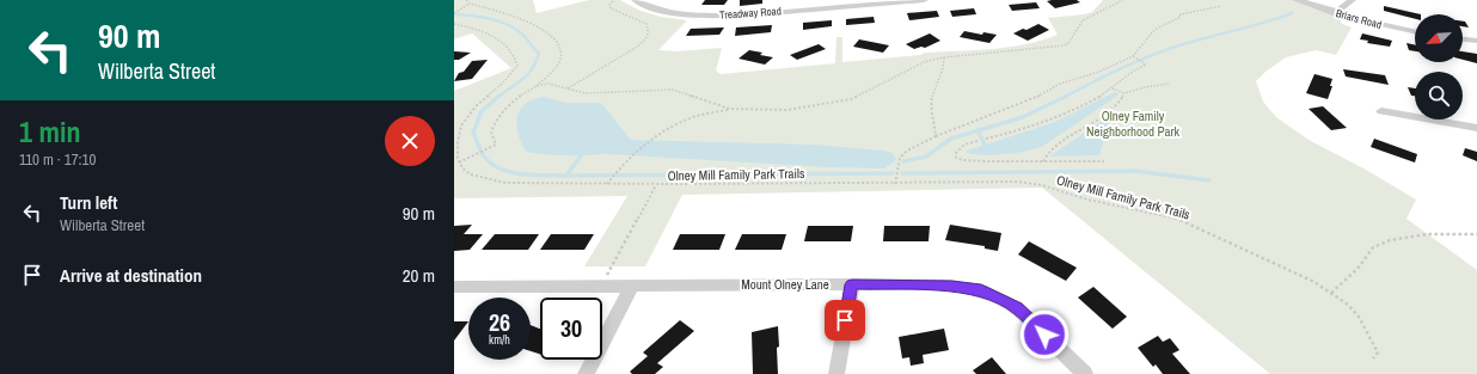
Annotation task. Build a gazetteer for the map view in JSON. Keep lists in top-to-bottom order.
{
  "streets": {
    "street": ["Treadway Road", "Briars Road", "Mount Olney Lane"],
    "path": ["Olney Mill Family Park Trails"]
  },
  "parks": ["Olney Family Neighborhood Park"],
  "north": "bottom left",
  "page": {
    "turn": ["90 m", "Wilberta Street"],
    "heading": ["1 min", "110 m · 17:10"],
    "list": [
      {
        "name": "Turn left",
        "note": "Wilberta Street",
        "value": "90 m"
      },
      {
        "name": "Arrive at destination",
        "value": "20 m"
      }
    ],
    "speed": "26 km/h",
    "limit": "30"
  }
}
